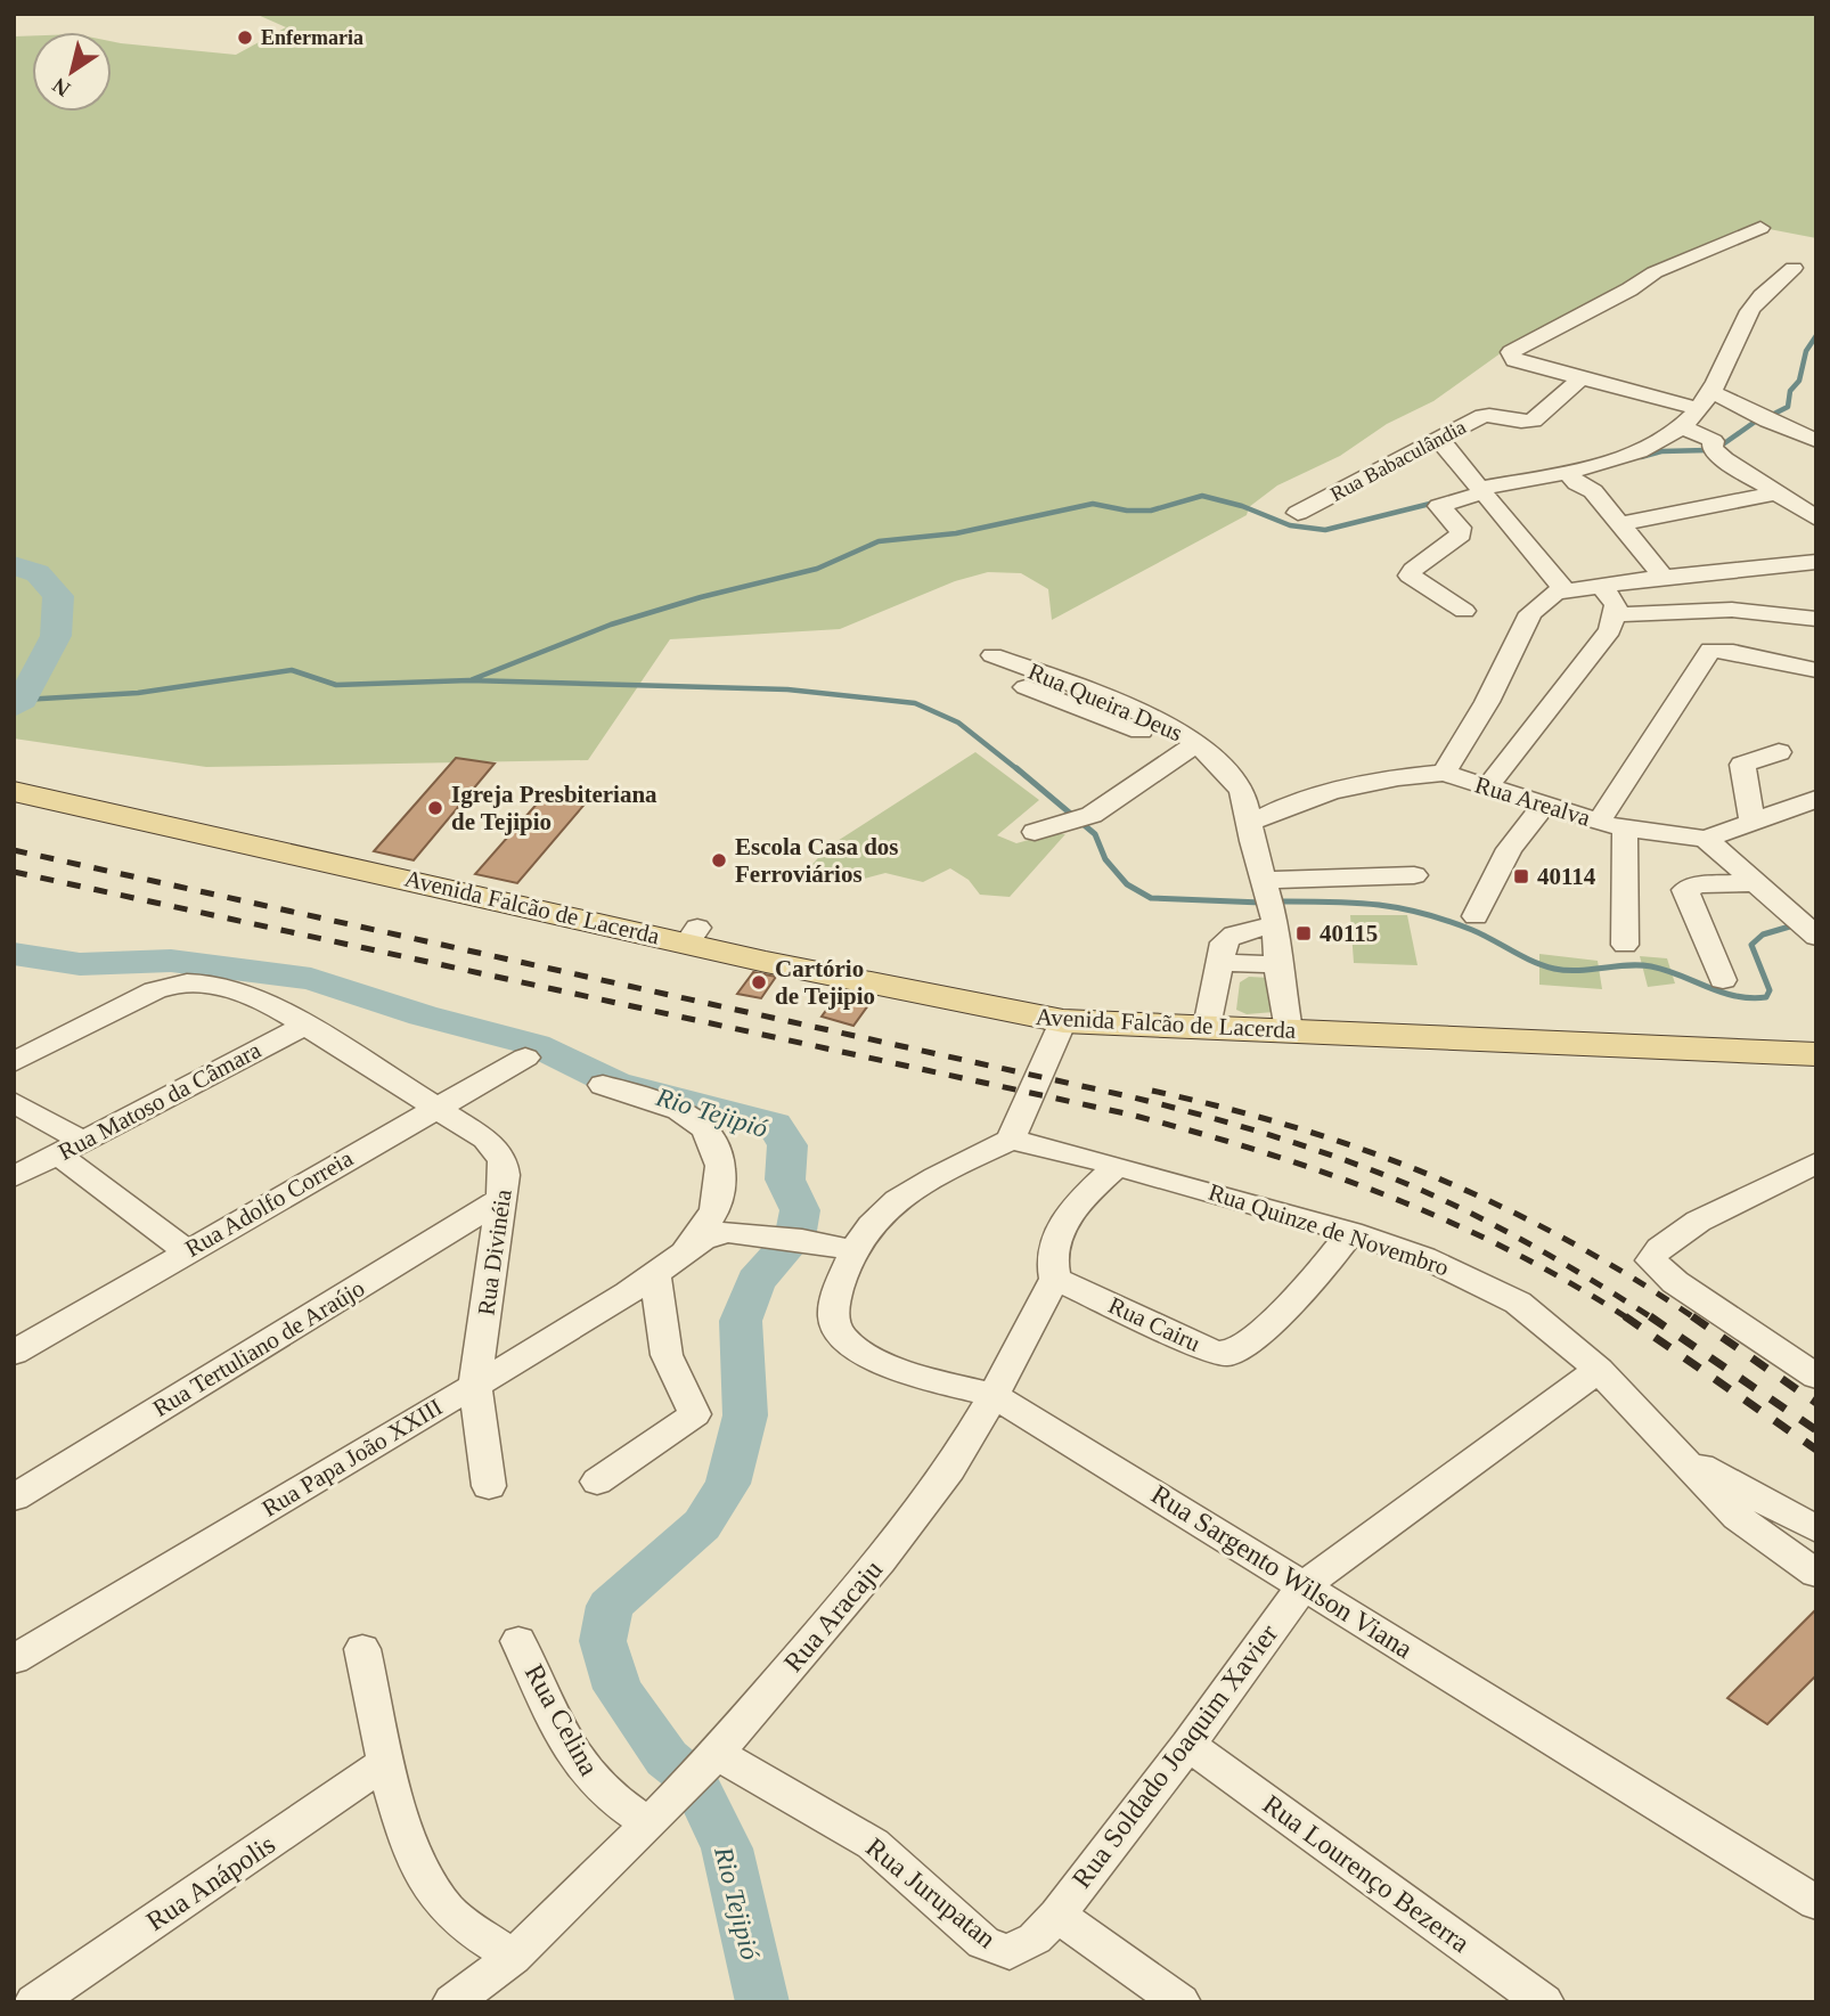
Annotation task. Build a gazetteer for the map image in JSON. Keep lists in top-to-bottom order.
{
  "streets": {
    "main road": ["Avenida Falcão de Lacerda"],
    "street": [
      "Rua Babaculândia",
      "Rua Queira Deus",
      "Rua Arealva",
      "Rua Matoso da Câmara",
      "Rua Adolfo Correia",
      "Rua Quinze de Novembro",
      "Rua Divinéia",
      "Rua Cairu",
      "Rua Tertuliano de Araújo",
      "Rua Papa João XXIII",
      "Rua Sargento Wilson Viana",
      "Rua Aracaju",
      "Rua Celina",
      "Rua Soldado Joaquim Xavier",
      "Rua Lourenço Bezerra",
      "Rua Anápolis",
      "Rua Jurupatan"
    ]
  },
  "crossings": [
    ["Rua Queira Deus", "Rua Arealva"],
    ["Rua Queira Deus", "Avenida Falcão de Lacerda"],
    ["Rua Matoso da Câmara", "Rua Divinéia"],
    ["Rua Adolfo Correia", "Rua Divinéia"],
    ["Rua Quinze de Novembro", "Rua Cairu"],
    ["Rua Quinze de Novembro", "Rua Sargento Wilson Viana"],
    ["Rua Quinze de Novembro", "Rua Aracaju"],
    ["Rua Quinze de Novembro", "Rua Soldado Joaquim Xavier"],
    ["Rua Divinéia", "Rua Tertuliano de Araújo"],
    ["Rua Divinéia", "Rua Papa João XXIII"],
    ["Rua Cairu", "Rua Aracaju"],
    ["Rua Papa João XXIII", "Rua Sargento Wilson Viana"],
    ["Rua Sargento Wilson Viana", "Rua Aracaju"],
    ["Rua Sargento Wilson Viana", "Rua Soldado Joaquim Xavier"],
    ["Rua Aracaju", "Rua Celina"],
    ["Rua Aracaju", "Rua Jurupatan"],
    ["Rua Soldado Joaquim Xavier", "Rua Lourenço Bezerra"],
    ["Rua Soldado Joaquim Xavier", "Rua Jurupatan"]
  ],
  "water": ["Rio Tejipió"],
  "places": {
    "other": [
      "Enfermaria",
      "Igreja Presbiteriana de Tejipio",
      "Escola Casa dos Ferroviários",
      "Cartório de Tejipio"
    ],
    "transit": ["40114", "40115"]
  },
  "north": "bottom left"
}
